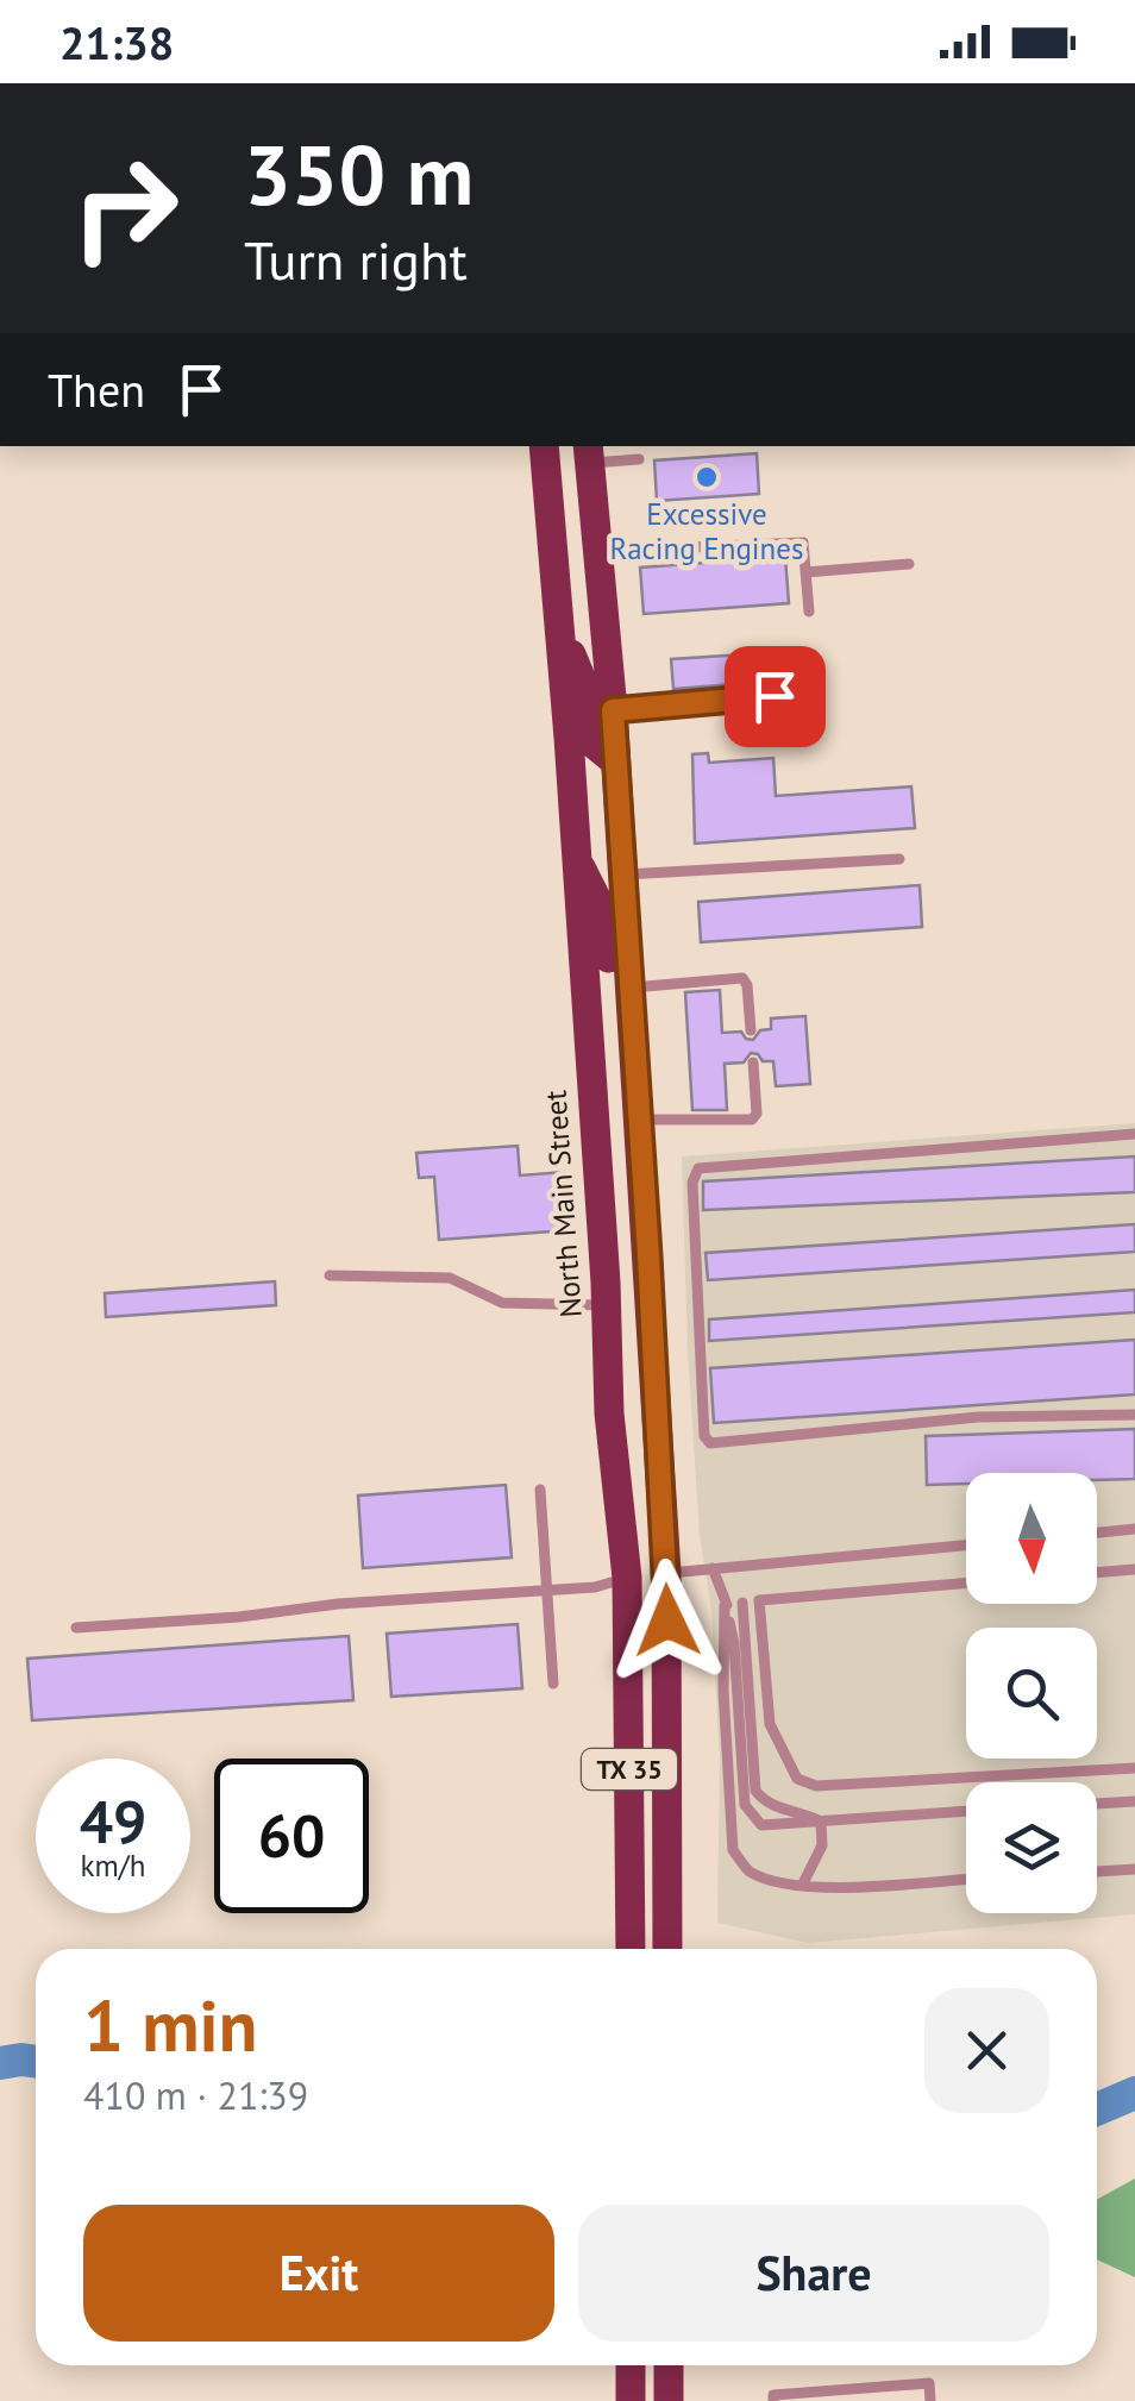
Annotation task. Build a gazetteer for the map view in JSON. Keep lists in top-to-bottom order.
{
  "streets": {
    "main road": ["North Main Street", "TX 35"]
  },
  "places": ["Excessive Racing Engines"],
  "north": "bottom",
  "page": {
    "status": "21:38",
    "turn": ["350 m", "Turn right"],
    "then": "Then",
    "speed": "49 km/h",
    "limit": "60",
    "heading": ["1 min", "410 m · 21:39"],
    "buttons": ["Exit", "Share"]
  }
}
